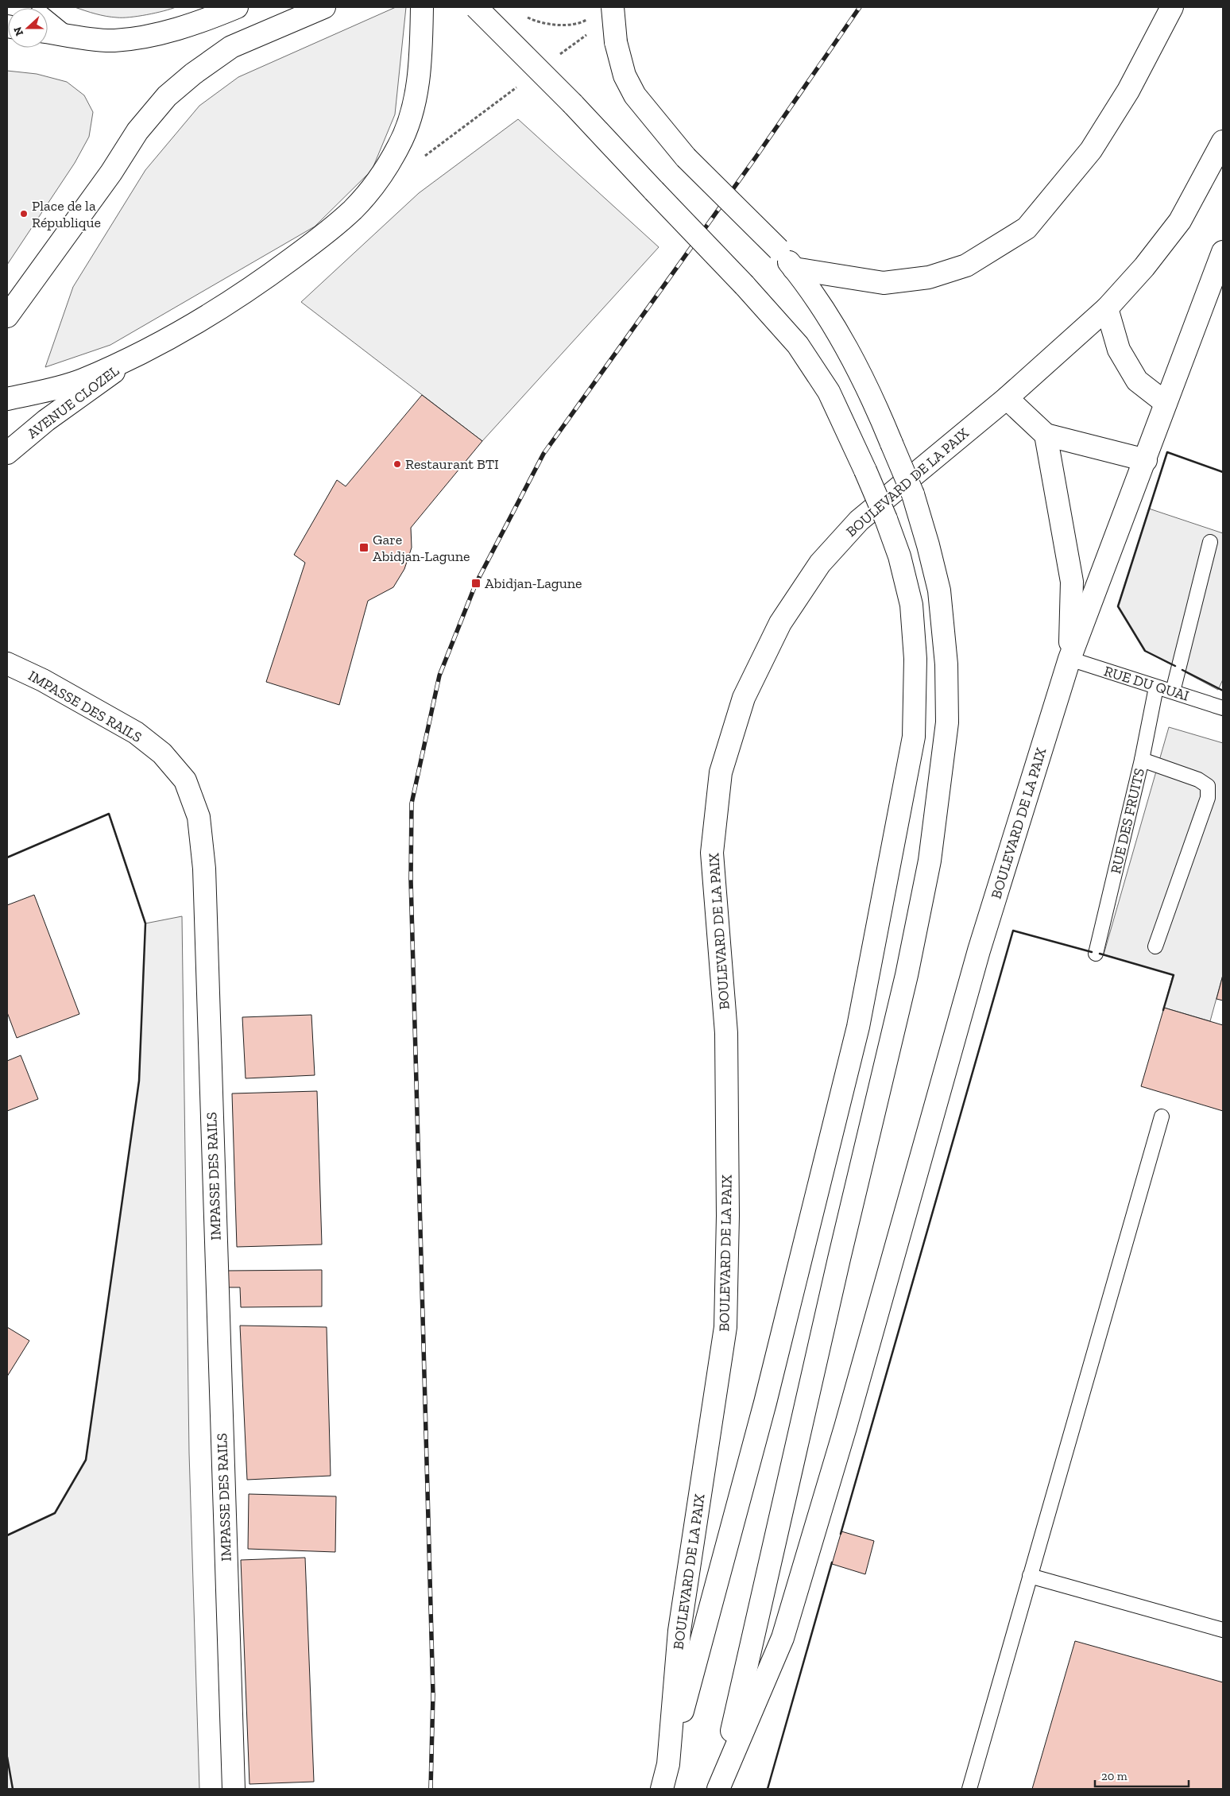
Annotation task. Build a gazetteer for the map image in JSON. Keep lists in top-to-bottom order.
{
  "streets": {
    "main road": ["AVENUE CLOZEL", "BOULEVARD DE LA PAIX", "IMPASSE DES RAILS"],
    "lane": ["RUE DU QUAI", "RUE DES FRUITS"]
  },
  "crossings": [
    ["BOULEVARD DE LA PAIX", "RUE DU QUAI"],
    ["RUE DU QUAI", "RUE DES FRUITS"]
  ],
  "places": {
    "other": ["Place de la République", "Restaurant BTI"],
    "transit": ["Gare Abidjan-Lagune", "Abidjan-Lagune"]
  },
  "scale_bar": "20 m",
  "north": "left"
}
